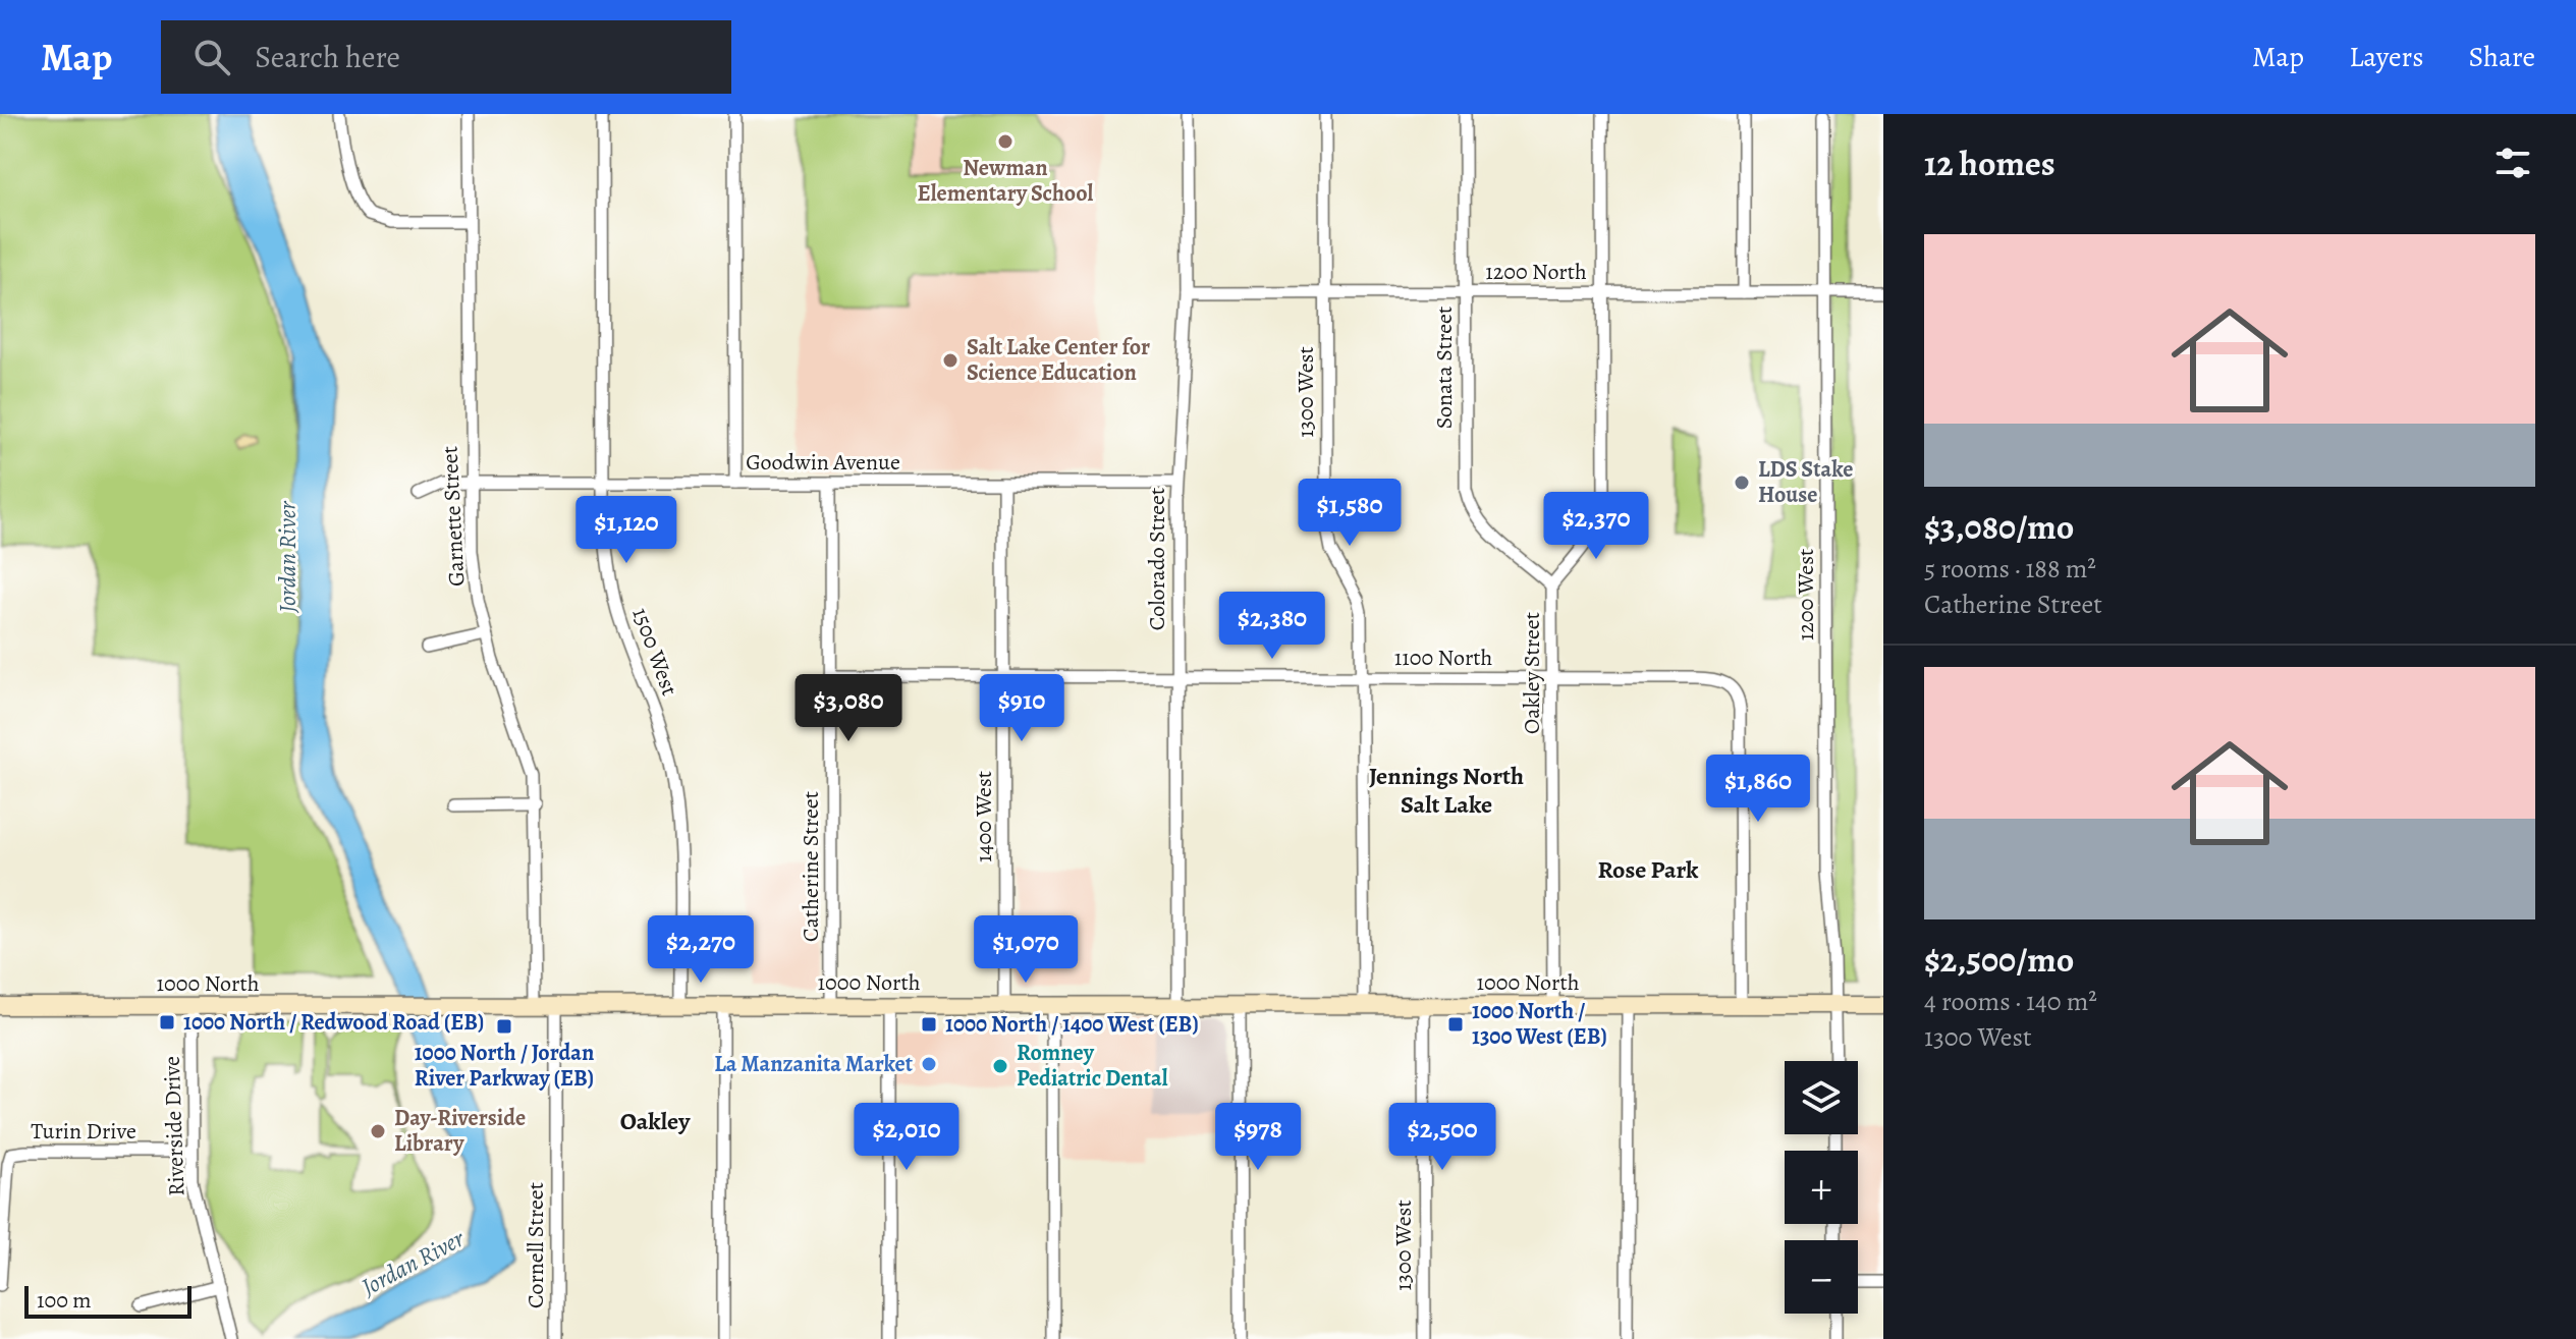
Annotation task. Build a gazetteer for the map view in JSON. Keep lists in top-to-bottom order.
{
  "streets": {
    "street": [
      "1200 North",
      "Sonata Street",
      "1300 West",
      "Goodwin Avenue",
      "Garnette Street",
      "Colorado Street",
      "1200 West",
      "1500 West",
      "1100 North",
      "Oakley Street",
      "1400 West",
      "Catherine Street",
      "1000 North",
      "Riverside Drive",
      "Turin Drive",
      "Cornell Street"
    ]
  },
  "crossings": [
    ["1200 North", "Sonata Street"],
    ["1200 North", "1300 West"],
    ["1200 North", "Colorado Street"],
    ["1200 North", "1200 West"],
    ["1200 North", "Oakley Street"],
    ["Sonata Street", "Oakley Street"],
    ["1300 West", "1100 North"],
    ["1300 West", "1000 North"],
    ["Goodwin Avenue", "Garnette Street"],
    ["Goodwin Avenue", "Colorado Street"],
    ["Goodwin Avenue", "1500 West"],
    ["Goodwin Avenue", "1400 West"],
    ["Goodwin Avenue", "Catherine Street"],
    ["Garnette Street", "1000 North"],
    ["Colorado Street", "1100 North"],
    ["Colorado Street", "1000 North"],
    ["1200 West", "1000 North"],
    ["1500 West", "1000 North"],
    ["1100 North", "Oakley Street"],
    ["1100 North", "1400 West"],
    ["1100 North", "Catherine Street"],
    ["1100 North", "1000 North"],
    ["Oakley Street", "1000 North"],
    ["1400 West", "1000 North"],
    ["Catherine Street", "1000 North"],
    ["1000 North", "Riverside Drive"],
    ["1000 North", "Cornell Street"],
    ["Riverside Drive", "Turin Drive"]
  ],
  "districts": ["Jennings North Salt Lake", "Rose Park", "Oakley"],
  "water": ["Jordan River"],
  "places": {
    "other": [
      "Newman Elementary School",
      "Salt Lake Center for Science Education",
      "LDS Stake House",
      "La Manzanita Market",
      "Romney Pediatric Dental",
      "Day-Riverside Library"
    ],
    "transit": [
      "1000 North / Redwood Road (EB)",
      "1000 North / 1400 West (EB)",
      "1000 North / 1300 West (EB)",
      "1000 North / Jordan River Parkway (EB)"
    ]
  },
  "scale_bar": "100 m",
  "page": {
    "header": "Map",
    "search": "Search here",
    "nav": ["Map", "Layers", "Share"],
    "heading": "12 homes",
    "list": [
      {
        "name": "$3,080/mo",
        "note": "5 rooms · 188 m² · Catherine Street"
      },
      {
        "name": "$2,500/mo",
        "note": "4 rooms · 140 m² · 1300 West"
      }
    ],
    "price": [
      "$1,580",
      "$2,370",
      "$1,120",
      "$2,380",
      "$3,080",
      "$910",
      "$1,860",
      "$2,270",
      "$1,070",
      "$2,010",
      "$978",
      "$2,500"
    ],
    "map_buttons": ["+", "−"],
    "scale": "100 m"
  }
}
